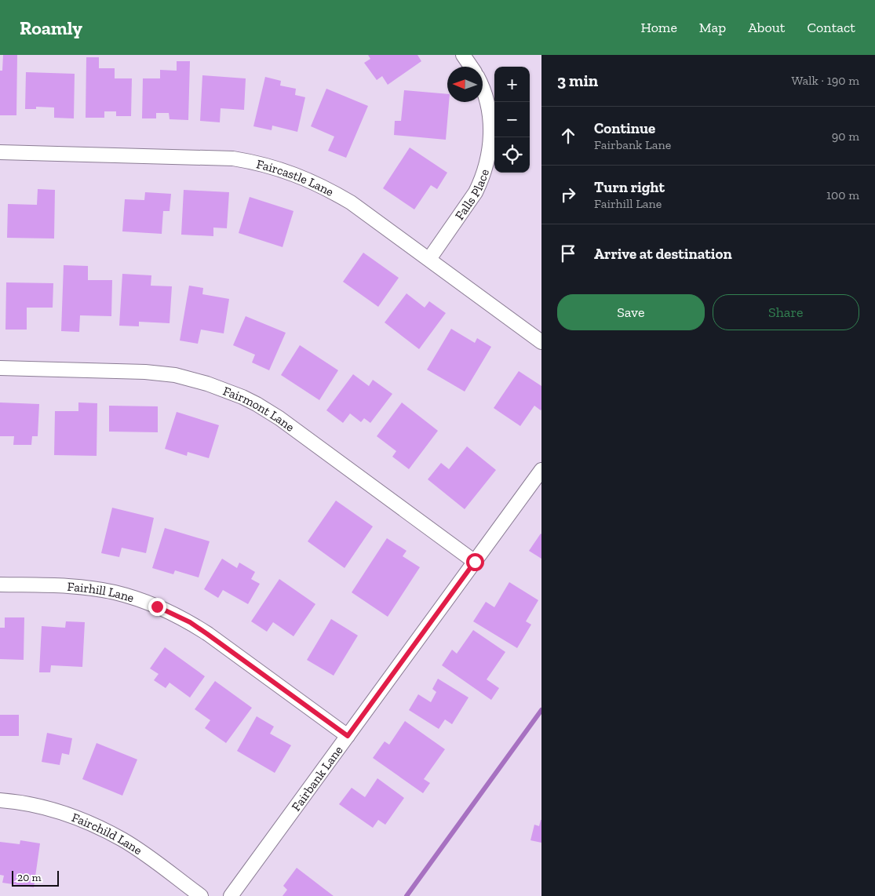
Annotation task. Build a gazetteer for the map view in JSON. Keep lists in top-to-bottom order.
{
  "streets": {
    "street": [
      "Faircastle Lane",
      "Falls Place",
      "Fairmont Lane",
      "Fairhill Lane",
      "Fairbank Lane",
      "Fairchild Lane"
    ]
  },
  "crossings": [
    ["Faircastle Lane", "Falls Place"],
    ["Fairmont Lane", "Fairbank Lane"],
    ["Fairhill Lane", "Fairbank Lane"]
  ],
  "scale_bar": "20 m",
  "north": "left",
  "page": {
    "header": "Roamly",
    "nav": [
      "Home",
      "Map",
      "About",
      "Contact"
    ],
    "heading": ["3 min", "Walk · 190 m"],
    "map_buttons": ["+", "−"],
    "list": [
      ["Continue", "Fairbank Lane", "90 m"],
      ["Turn right", "Fairhill Lane", "100 m"],
      "Arrive at destination"
    ],
    "buttons": ["Save", "Share"],
    "scale": "20 m"
  }
}
